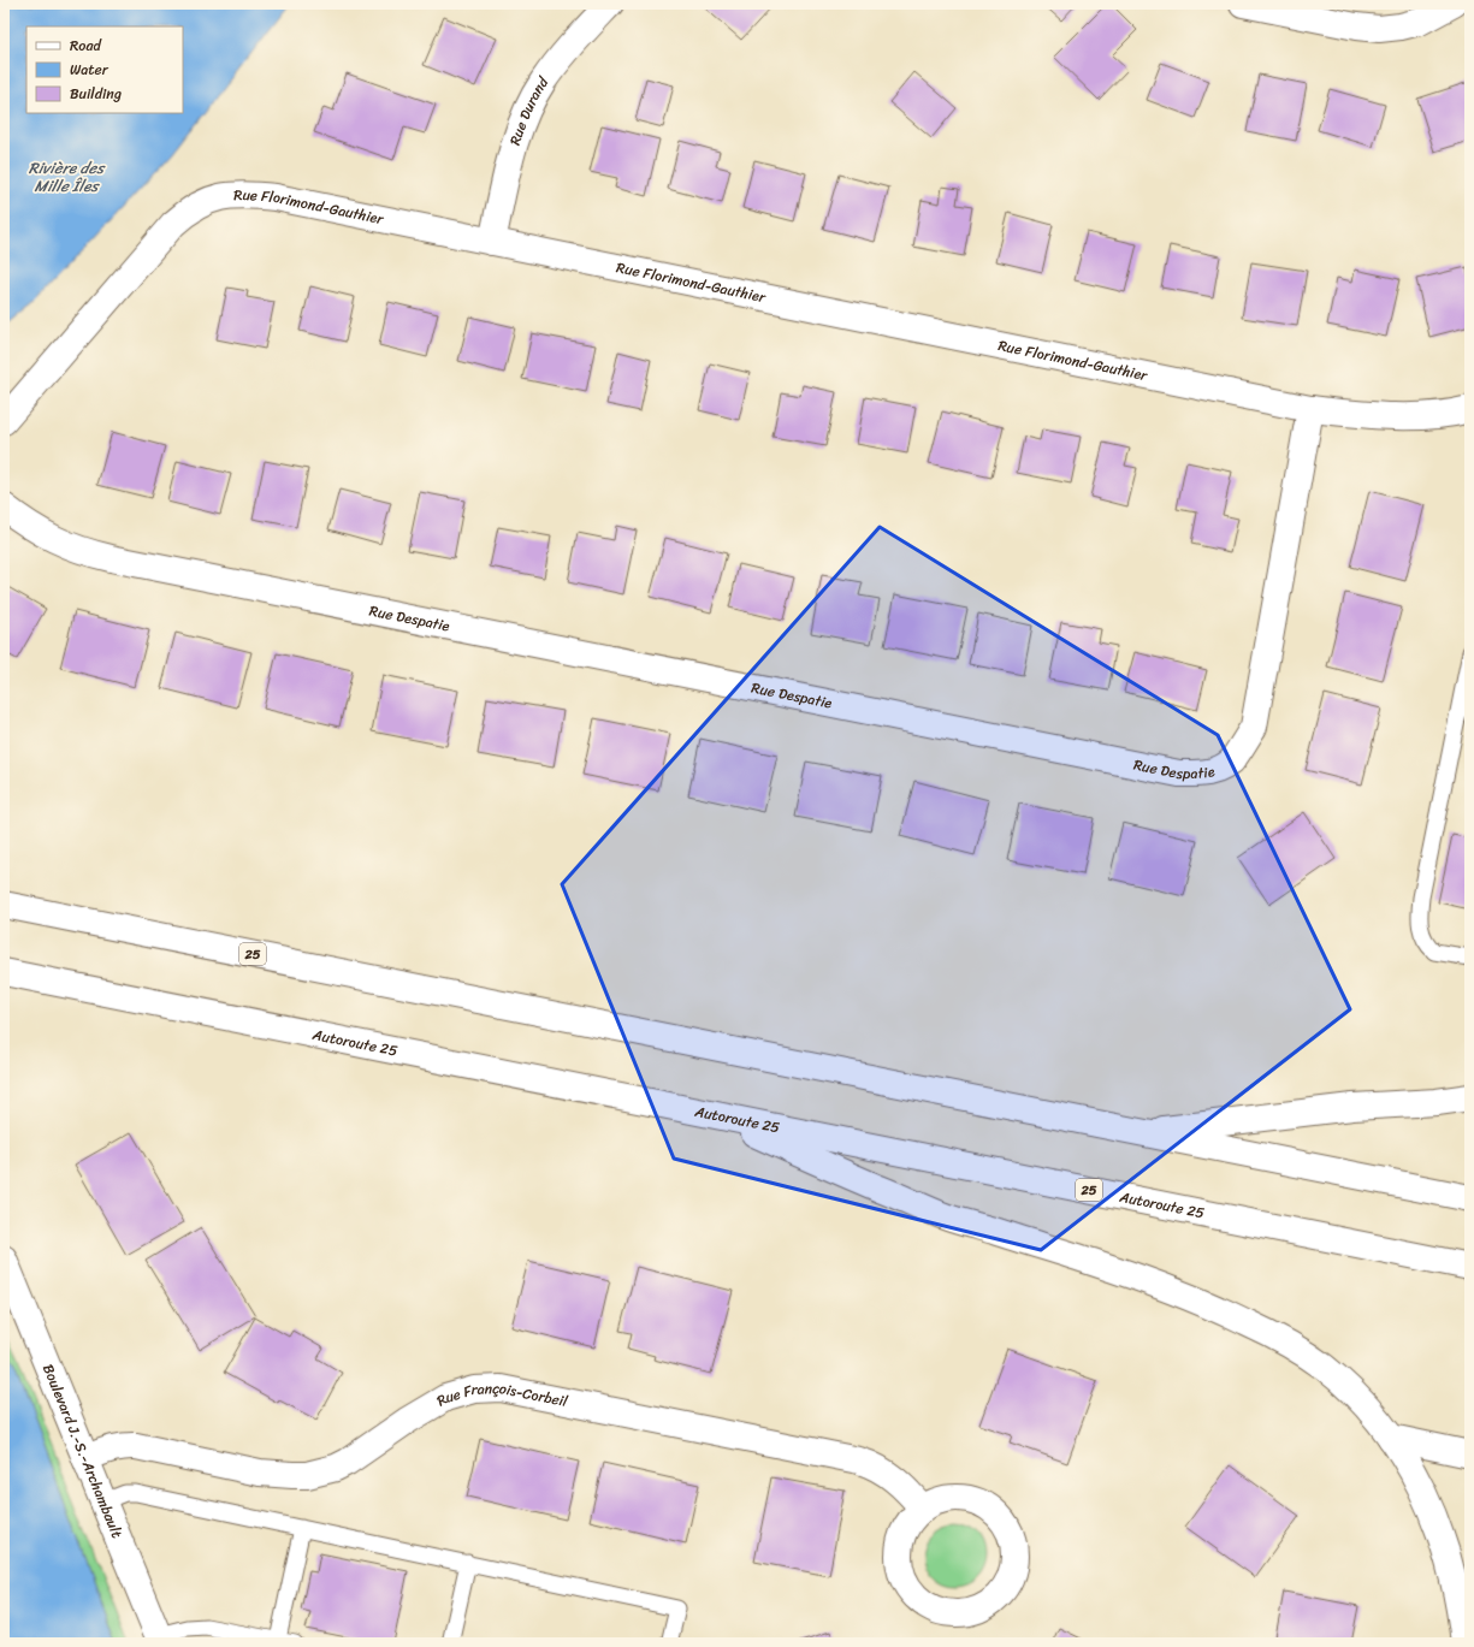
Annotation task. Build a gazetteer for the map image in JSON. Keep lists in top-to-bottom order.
{
  "streets": {
    "main road": [
      "Rue Durand",
      "Rue Florimond-Gauthier",
      "Rue Despatie",
      "25",
      "Autoroute 25",
      "Rue François-Corbeil",
      "Boulevard J.-S.-Archambault"
    ]
  },
  "crossings": [
    ["Rue Durand", "Rue Florimond-Gauthier"],
    ["Rue Florimond-Gauthier", "Rue Despatie"],
    ["Rue François-Corbeil", "Boulevard J.-S.-Archambault"]
  ],
  "water": ["Rivière des Mille Îles"],
  "legend": ["Road", "Water", "Building"]
}
